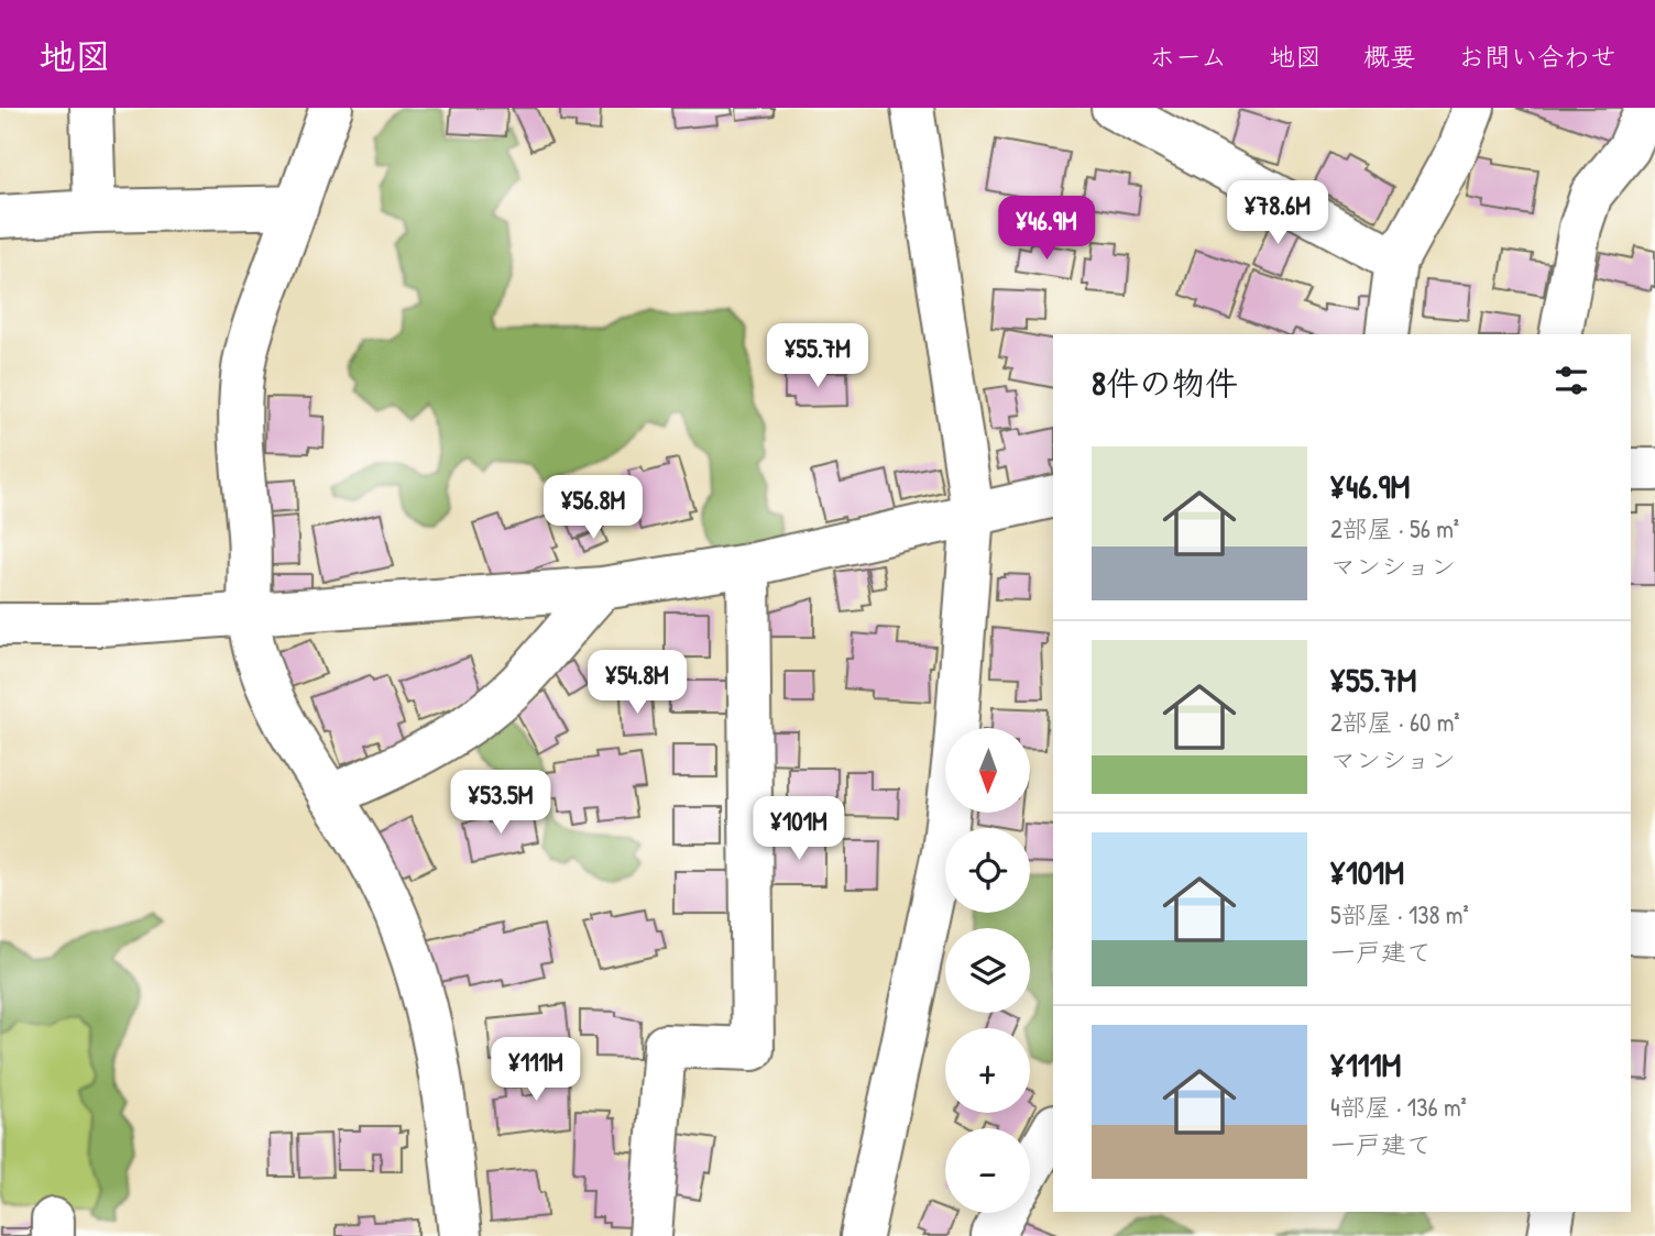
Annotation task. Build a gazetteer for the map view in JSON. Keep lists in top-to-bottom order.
{
  "north": "bottom",
  "page": {
    "header": "地図",
    "nav": [
      "ホーム",
      "地図",
      "概要",
      "お問い合わせ"
    ],
    "price": [
      "¥78.6M",
      "¥46.9M",
      "¥55.7M",
      "¥56.8M",
      "¥54.8M",
      "¥53.5M",
      "¥101M",
      "¥111M"
    ],
    "heading": "8件の物件",
    "list": [
      {
        "name": "¥46.9M",
        "note": "2部屋 · 56 m² · マンション"
      },
      {
        "name": "¥55.7M",
        "note": "2部屋 · 60 m² · マンション"
      },
      {
        "name": "¥101M",
        "note": "5部屋 · 138 m² · 一戸建て"
      },
      {
        "name": "¥111M",
        "note": "4部屋 · 136 m² · 一戸建て"
      }
    ],
    "map_buttons": ["+", "−"]
  }
}
